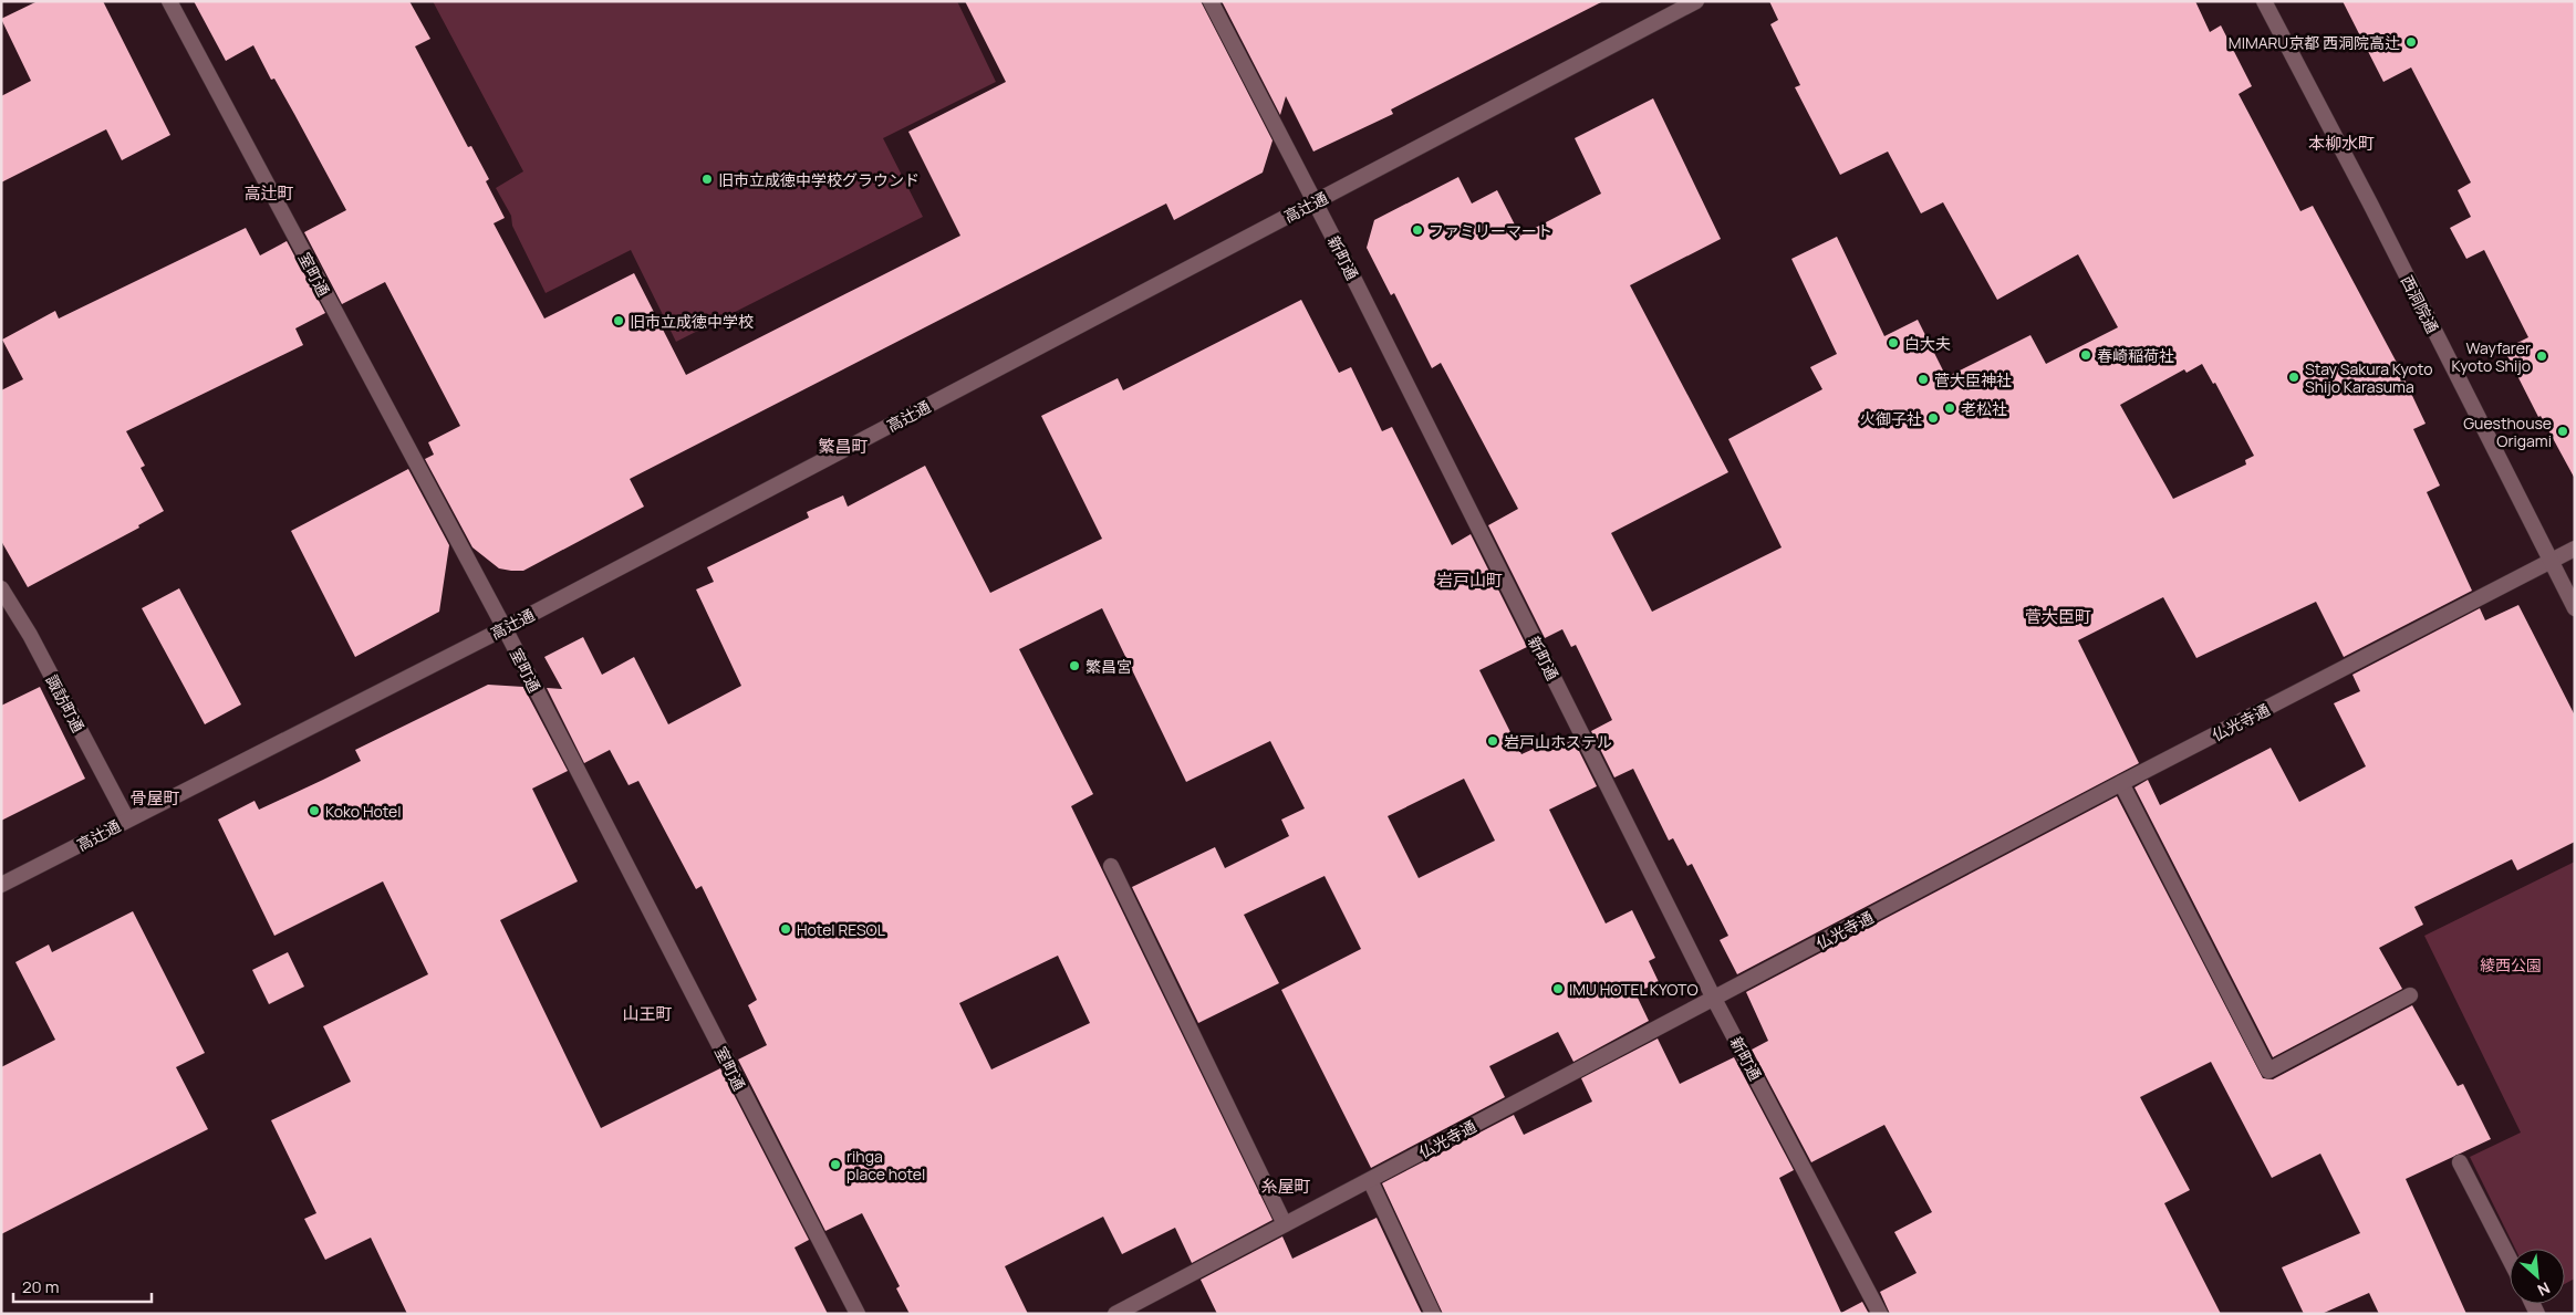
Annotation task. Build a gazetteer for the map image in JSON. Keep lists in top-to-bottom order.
{
  "streets": {
    "street": [
      "高辻通",
      "新町通",
      "室町通",
      "西洞院通",
      "諏訪町通",
      "仏光寺通"
    ]
  },
  "crossings": [
    ["高辻通", "新町通"],
    ["高辻通", "室町通"],
    ["高辻通", "諏訪町通"],
    ["新町通", "仏光寺通"],
    ["西洞院通", "仏光寺通"]
  ],
  "districts": [
    "本柳水町",
    "高辻町",
    "繁昌町",
    "岩戸山町",
    "菅大臣町",
    "骨屋町",
    "山王町",
    "糸屋町"
  ],
  "parks": ["綾西公園"],
  "places": [
    "MIMARU京都 西洞院高辻",
    "旧市立成徳中学校グラウンド",
    "ファミリーマート",
    "旧市立成徳中学校",
    "白大夫",
    "春崎稲荷社",
    "Wayfarer Kyoto Shijo",
    "Stay Sakura Kyoto Shijo Karasuma",
    "菅大臣神社",
    "老松社",
    "火御子社",
    "Guesthouse Origami",
    "繁昌宮",
    "岩戸山ホステル",
    "Koko Hotel",
    "Hotel RESOL",
    "IMU HOTEL KYOTO",
    "rihga place hotel"
  ],
  "scale_bar": "20 m",
  "north": "bottom right"
}
